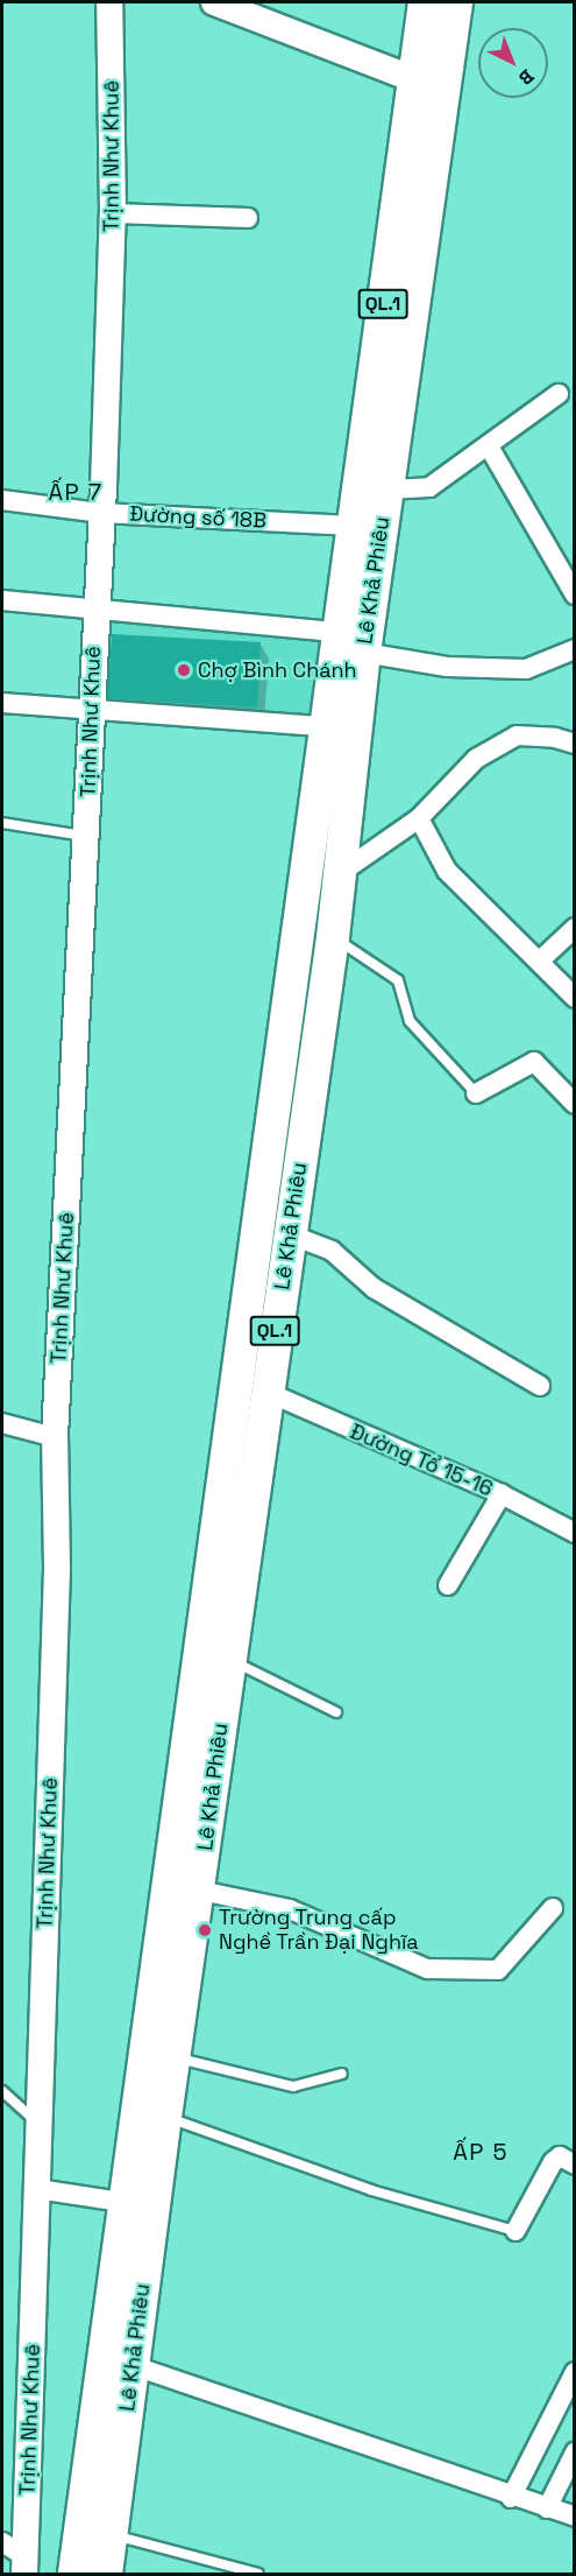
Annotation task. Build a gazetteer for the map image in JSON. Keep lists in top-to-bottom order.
{
  "streets": {
    "highway": ["QL.1", "Lê Khả Phiêu"],
    "street": ["Trịnh Như Khuê", "Đường số 18B", "Đường Tổ 15-16"]
  },
  "crossings": [
    ["Trịnh Như Khuê", "Đường số 18B"],
    ["Đường số 18B", "Lê Khả Phiêu"],
    ["Lê Khả Phiêu", "Đường Tổ 15-16"]
  ],
  "districts": ["ẤP 7", "ẤP 5"],
  "places": ["Chợ Bình Chánh", "Trường Trung cấp Nghề Trần Đại Nghĩa"],
  "north": "bottom right"
}
